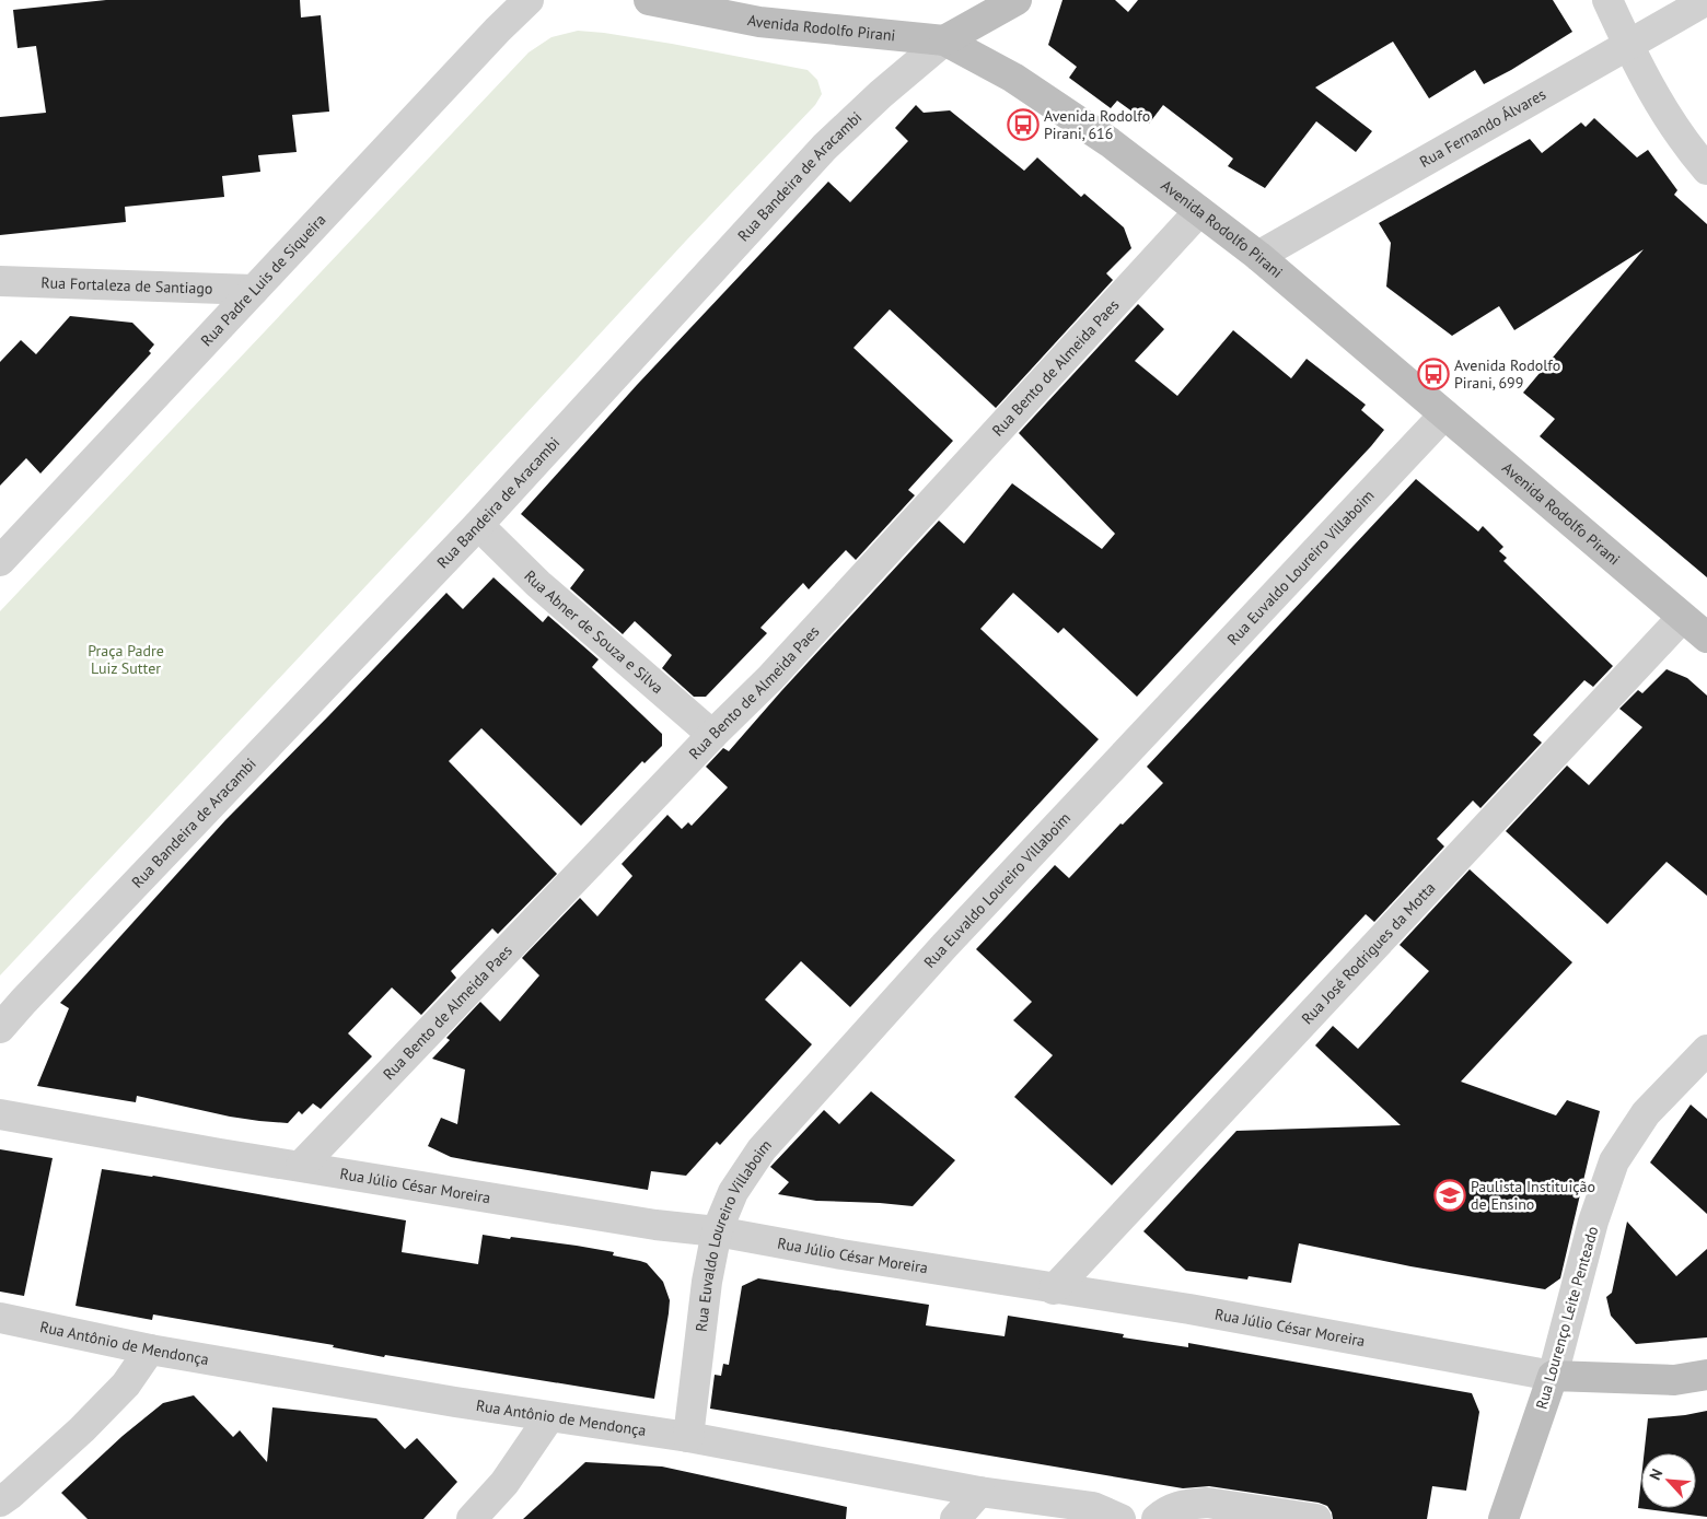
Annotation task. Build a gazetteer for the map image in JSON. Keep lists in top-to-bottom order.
{
  "streets": {
    "main road": [
      "Avenida Rodolfo Pirani",
      "Rua Bandeira de Aracambi",
      "Rua Júlio César Moreira",
      "Rua Lourenço Leite Penteado"
    ],
    "street": [
      "Rua Fernando Álvares",
      "Rua Padre Luis de Siqueira",
      "Rua Fortaleza de Santiago",
      "Rua Bento de Almeida Paes",
      "Rua Euvaldo Loureiro Villaboim",
      "Rua Abner de Souza e Silva",
      "Rua José Rodrigues da Motta",
      "Rua Antônio de Mendonça"
    ]
  },
  "crossings": [
    ["Avenida Rodolfo Pirani", "Rua Fernando Álvares"],
    ["Avenida Rodolfo Pirani", "Rua Bandeira de Aracambi"],
    ["Avenida Rodolfo Pirani", "Rua Bento de Almeida Paes"],
    ["Avenida Rodolfo Pirani", "Rua Euvaldo Loureiro Villaboim"],
    ["Avenida Rodolfo Pirani", "Rua José Rodrigues da Motta"],
    ["Rua Bandeira de Aracambi", "Rua Abner de Souza e Silva"],
    ["Rua Padre Luis de Siqueira", "Rua Fortaleza de Santiago"],
    ["Rua Bento de Almeida Paes", "Rua Abner de Souza e Silva"],
    ["Rua Bento de Almeida Paes", "Rua Júlio César Moreira"],
    ["Rua Euvaldo Loureiro Villaboim", "Rua Júlio César Moreira"],
    ["Rua Euvaldo Loureiro Villaboim", "Rua Antônio de Mendonça"],
    ["Rua José Rodrigues da Motta", "Rua Júlio César Moreira"],
    ["Rua Júlio César Moreira", "Rua Lourenço Leite Penteado"]
  ],
  "parks": ["Praça Padre Luiz Sutter"],
  "places": {
    "bus stop": ["Avenida Rodolfo Pirani, 616", "Avenida Rodolfo Pirani, 699"],
    "school or university": ["Paulista Instituição de Ensino"]
  },
  "north": "top left"
}
